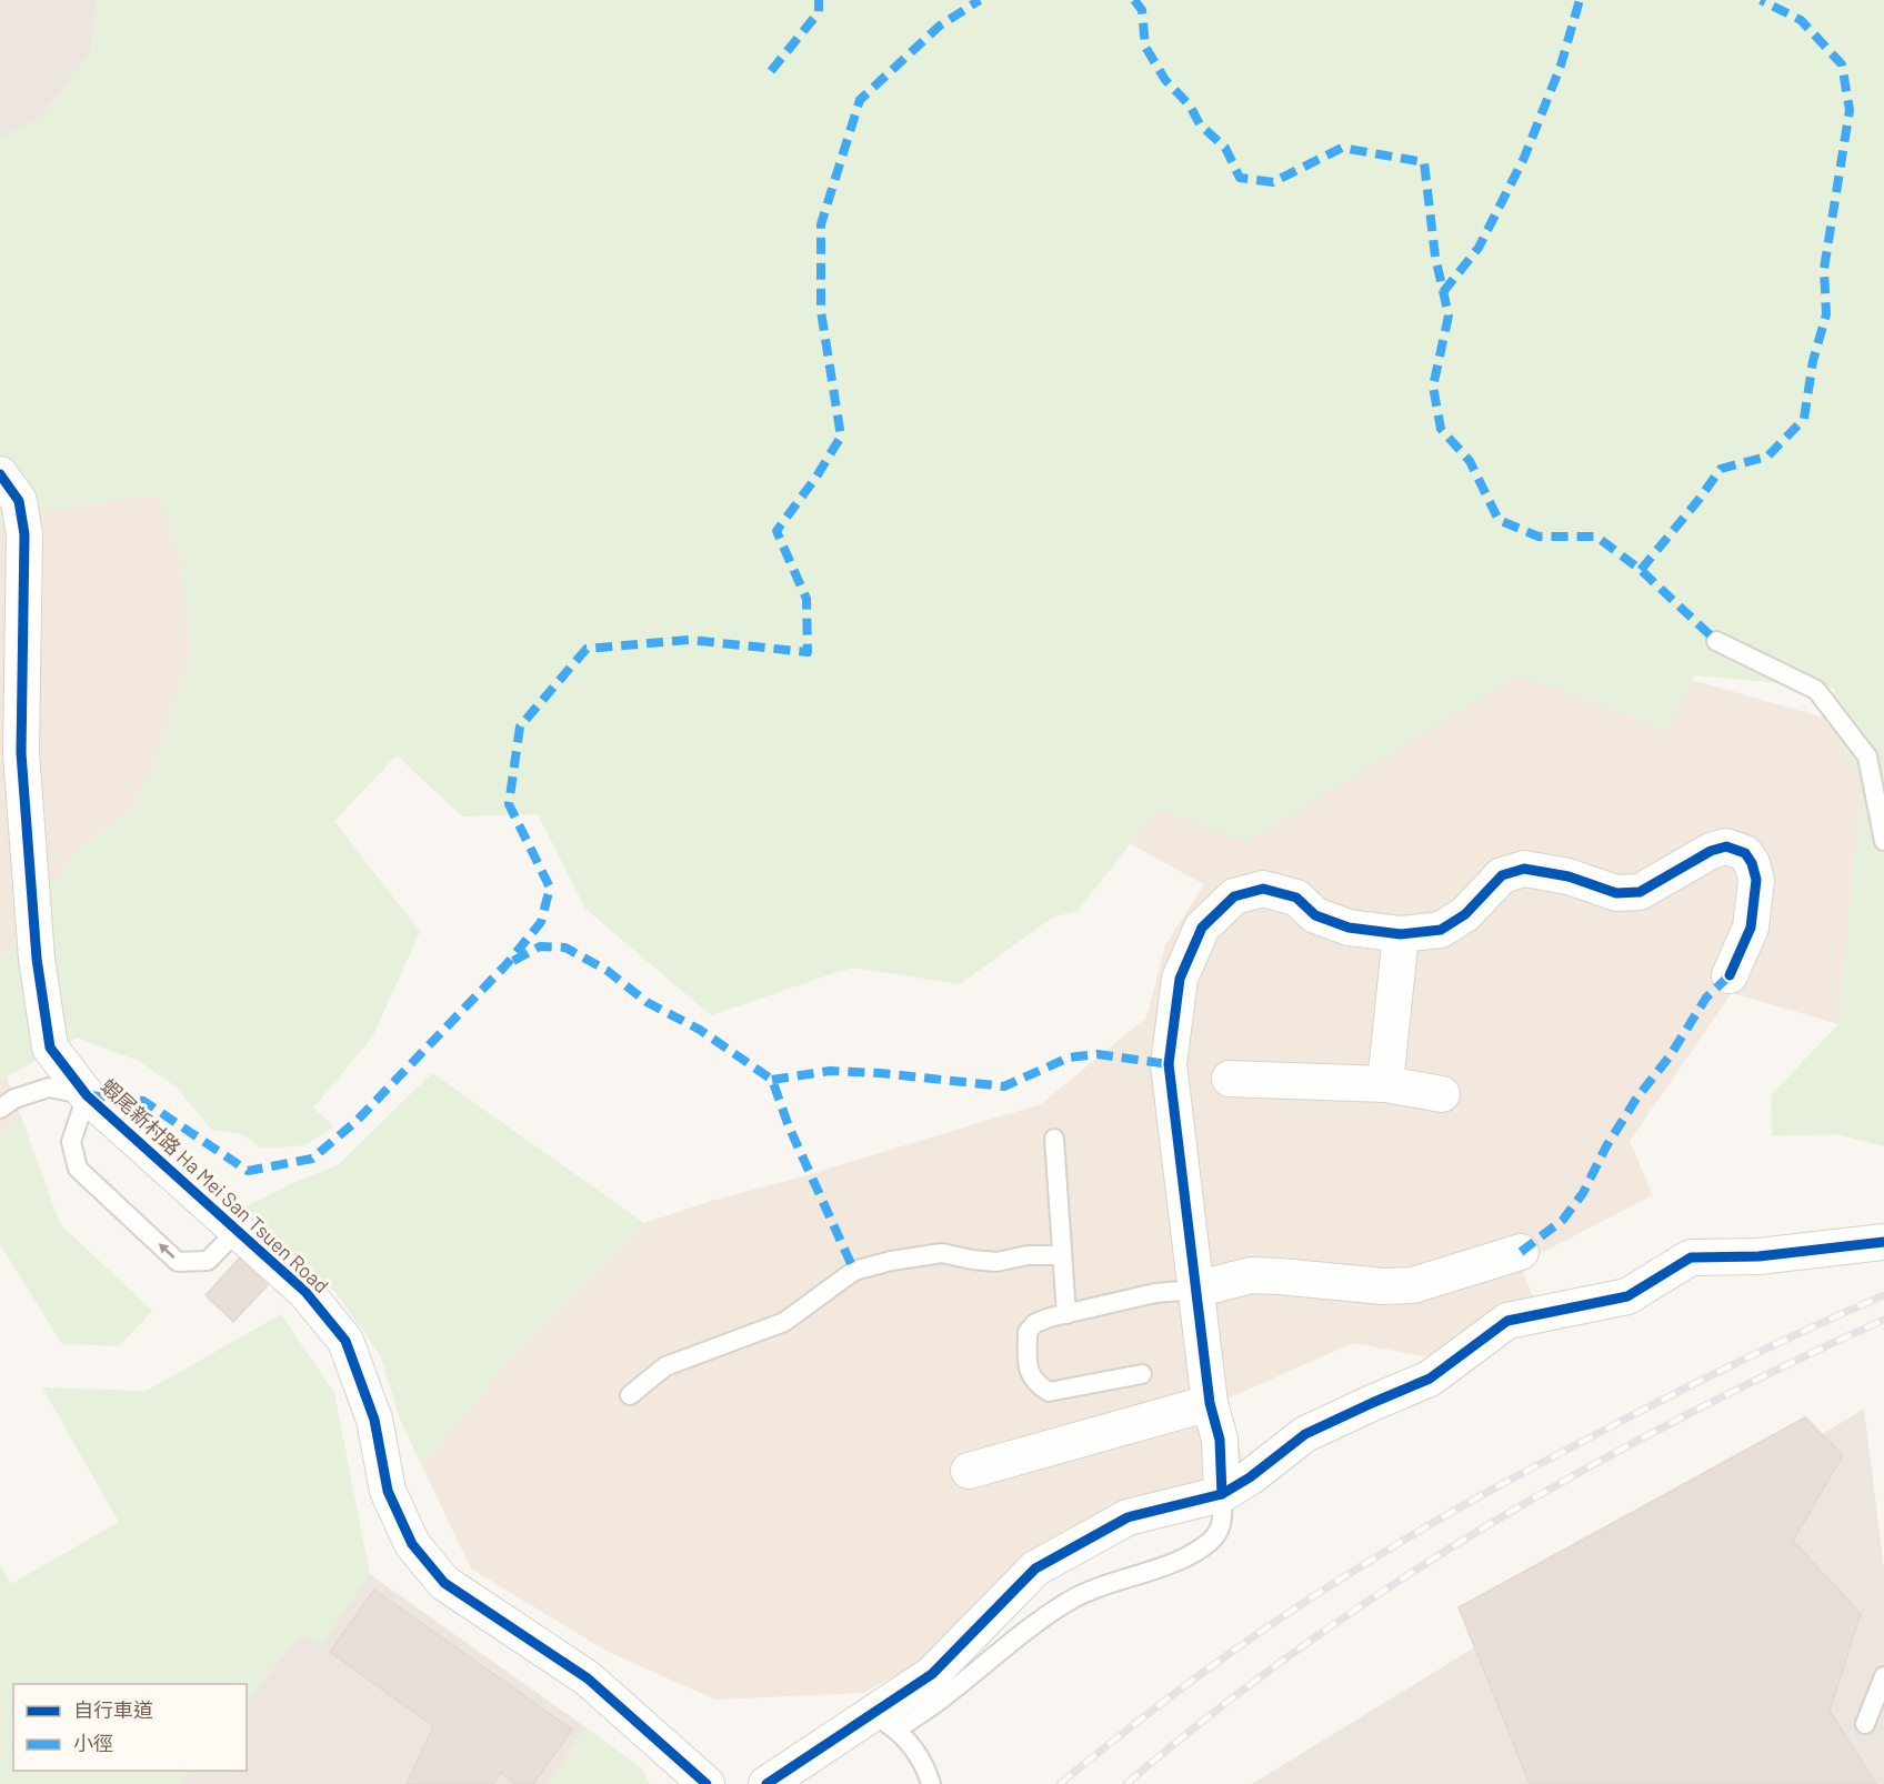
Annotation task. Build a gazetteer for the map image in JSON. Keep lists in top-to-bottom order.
{
  "streets": {
    "street": ["蝦尾新村路 Ha Mei San Tsuen Road"]
  },
  "legend": ["自行車道", "小徑"]
}
